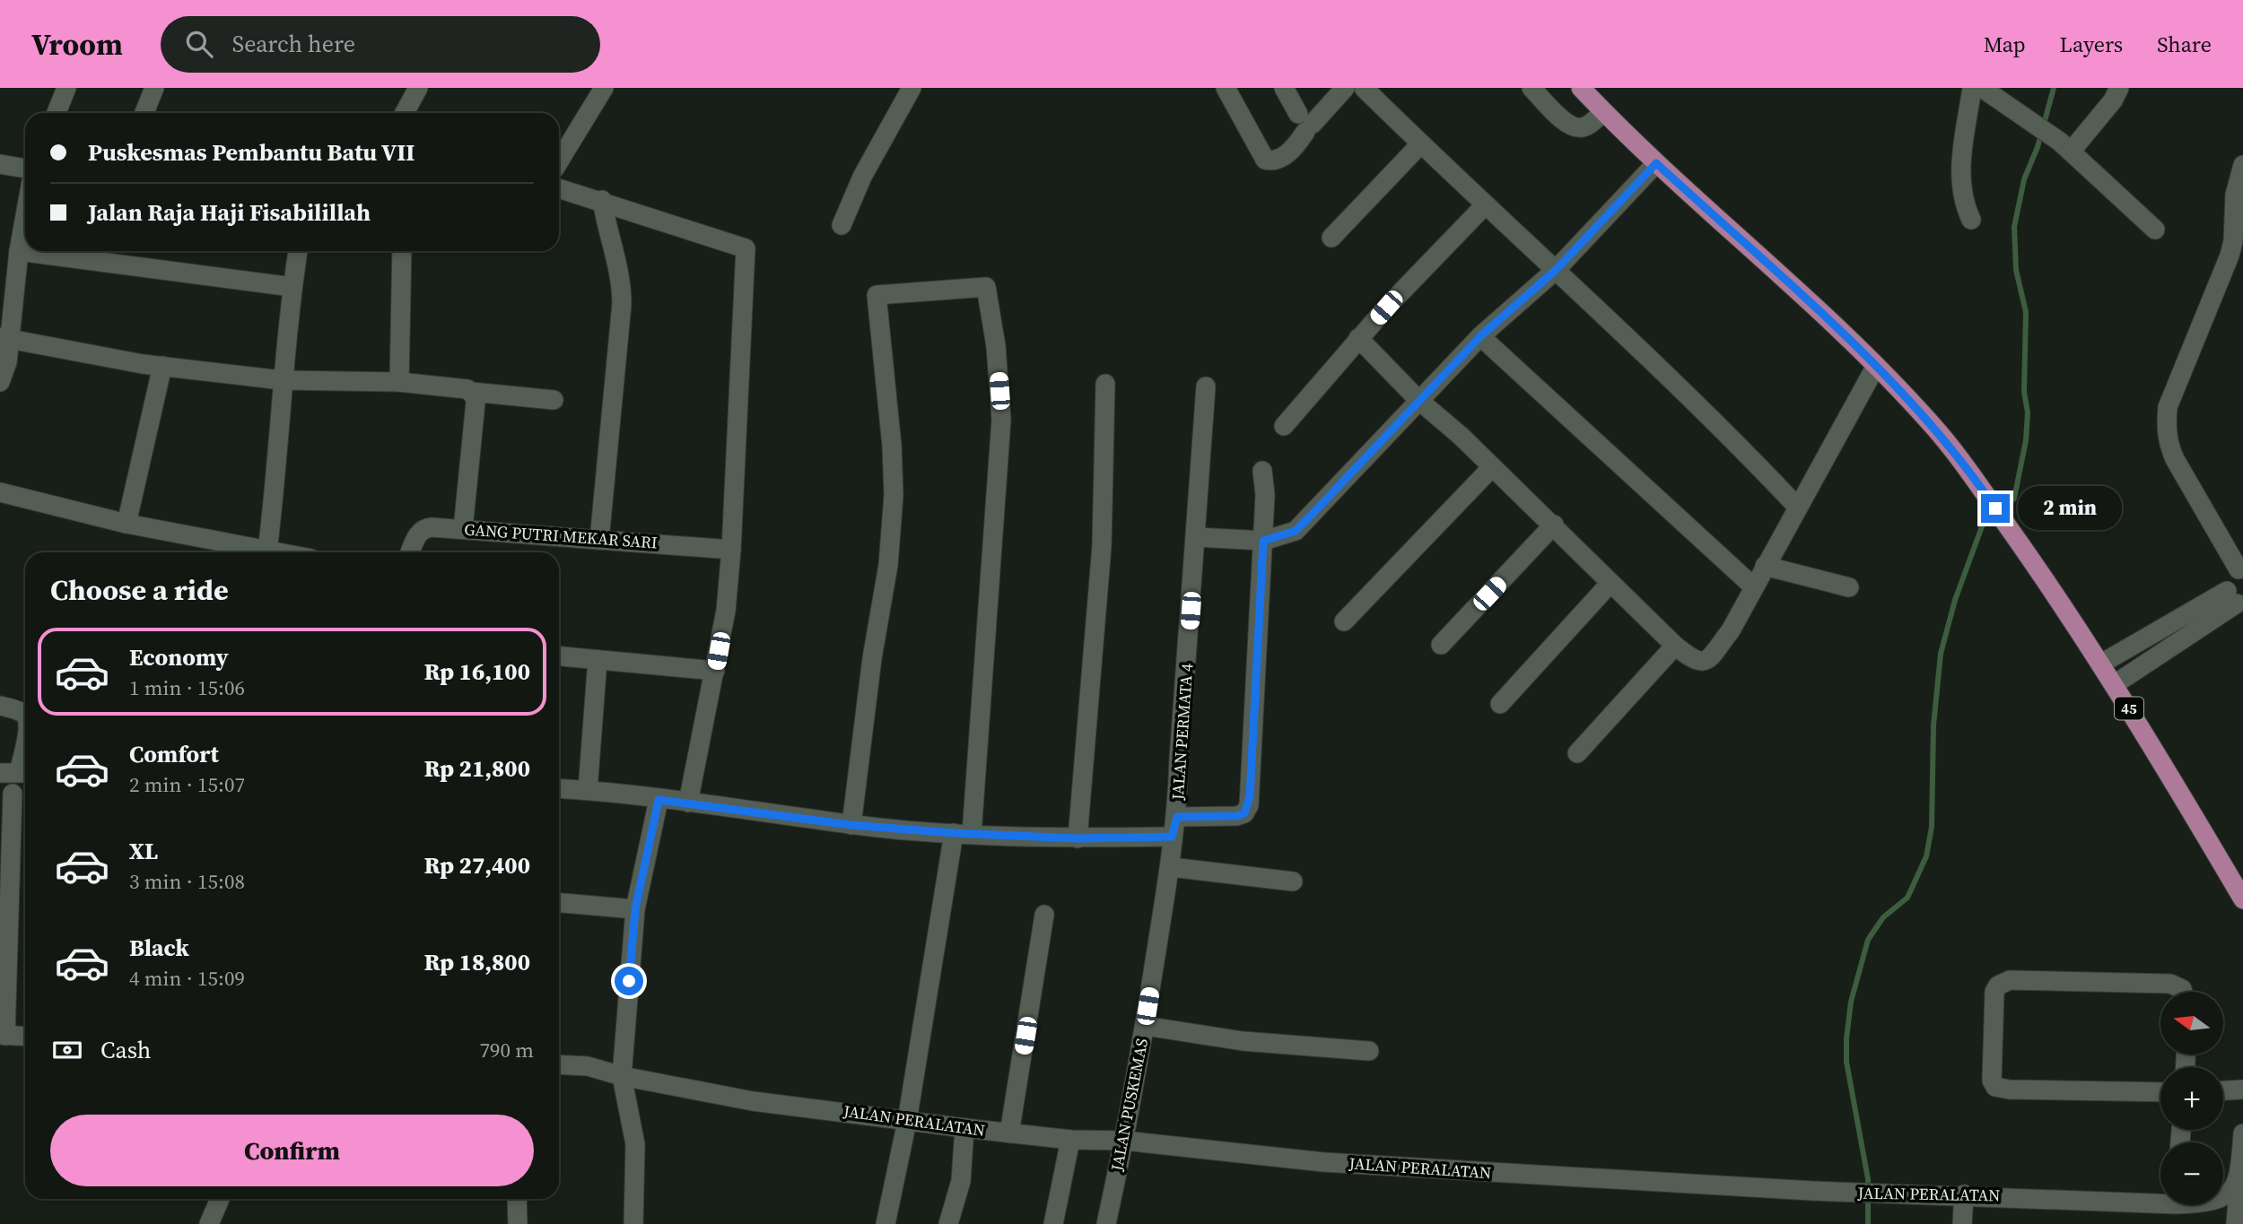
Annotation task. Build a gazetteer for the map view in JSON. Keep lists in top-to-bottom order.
{
  "streets": {
    "main road": ["45"],
    "street": [
      "GANG PUTRI MEKAR SARI",
      "JALAN PERMATA 4",
      "JALAN PUSKEMAS",
      "JALAN PERALATAN"
    ]
  },
  "crossings": [
    ["JALAN PERMATA 4", "JALAN PUSKEMAS"],
    ["JALAN PUSKEMAS", "JALAN PERALATAN"]
  ],
  "north": "left",
  "page": {
    "header": "Vroom",
    "search": "Search here",
    "nav": ["Map", "Layers", "Share"],
    "banner": ["Puskesmas Pembantu Batu VII", "Jalan Raja Haji Fisabilillah"],
    "bubble": "2 min",
    "heading": "Choose a ride",
    "list": [
      {
        "name": "Economy",
        "note": "1 min · 15:06",
        "value": "Rp 16,100"
      },
      {
        "name": "Comfort",
        "note": "2 min · 15:07",
        "value": "Rp 21,800"
      },
      {
        "name": "XL",
        "note": "3 min · 15:08",
        "value": "Rp 27,400"
      },
      {
        "name": "Black",
        "note": "4 min · 15:09",
        "value": "Rp 18,800"
      }
    ],
    "map_buttons": ["+", "−"],
    "pay": ["Cash", "790 m"],
    "buttons": "Confirm"
  }
}
